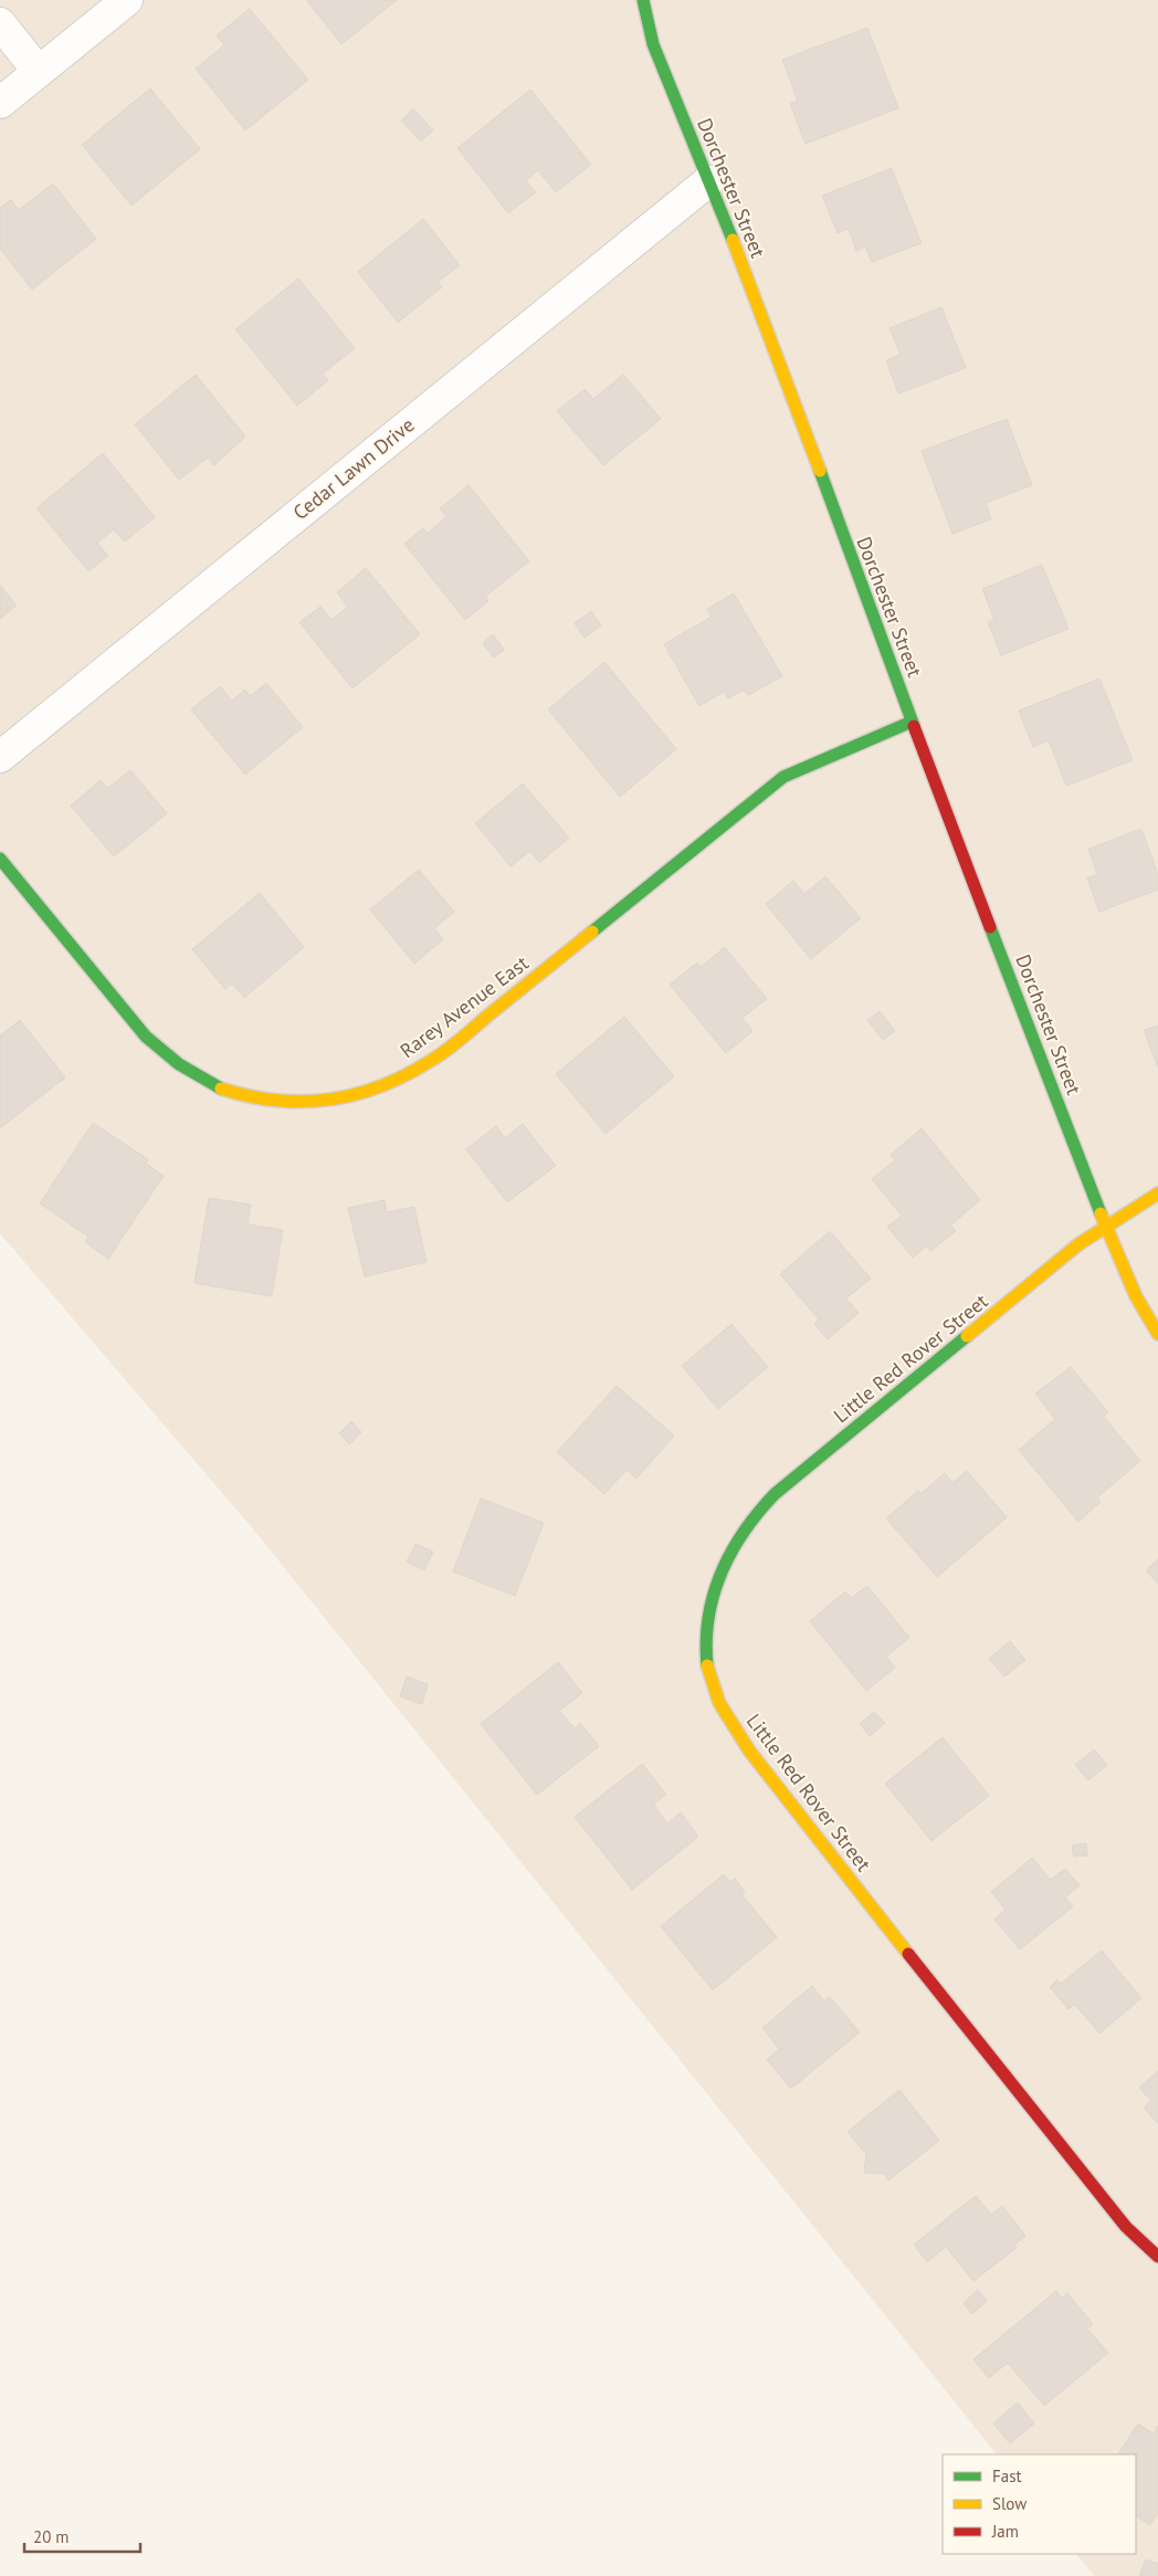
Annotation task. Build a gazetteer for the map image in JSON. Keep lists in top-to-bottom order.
{
  "streets": {
    "street": [
      "Dorchester Street",
      "Cedar Lawn Drive",
      "Rarey Avenue East",
      "Little Red Rover Street"
    ]
  },
  "crossings": [
    ["Dorchester Street", "Cedar Lawn Drive"],
    ["Dorchester Street", "Rarey Avenue East"],
    ["Dorchester Street", "Little Red Rover Street"]
  ],
  "legend": ["Fast", "Slow", "Jam"],
  "scale_bar": "20 m"
}
